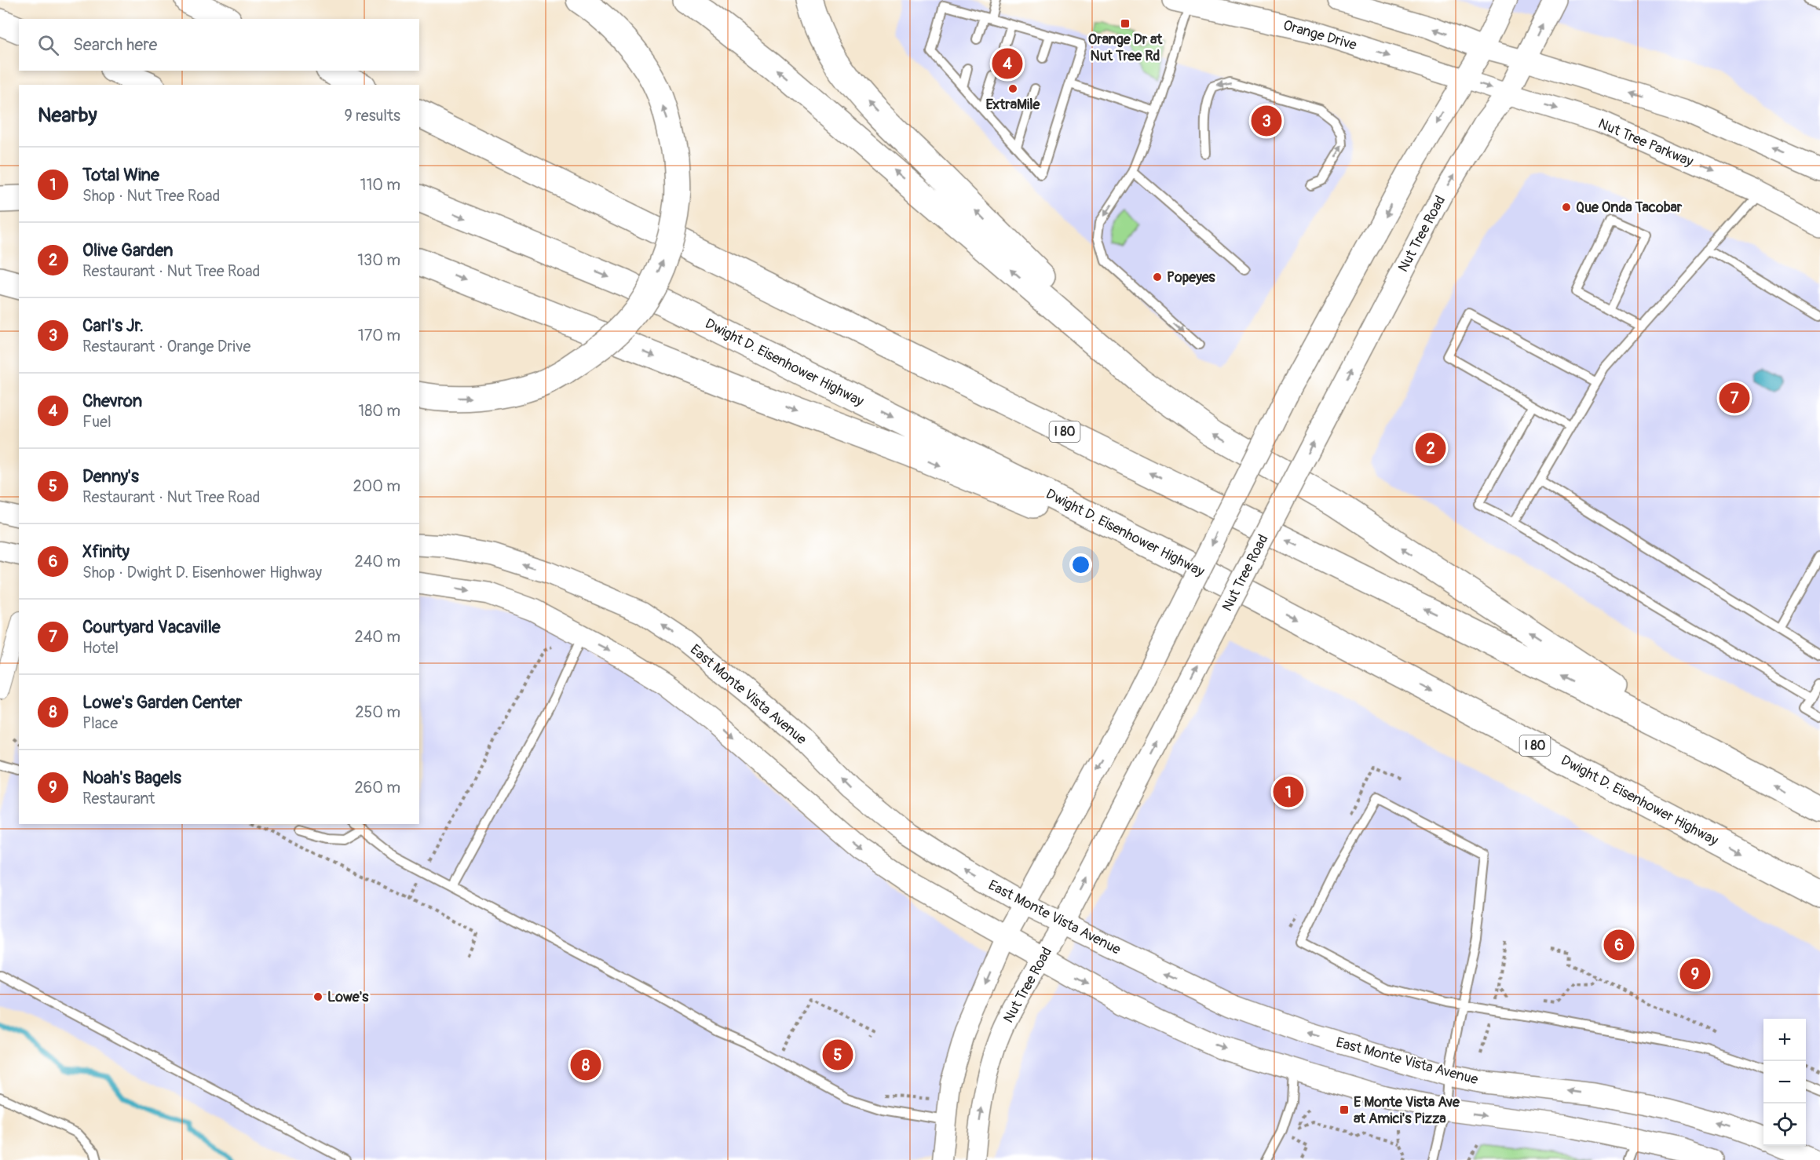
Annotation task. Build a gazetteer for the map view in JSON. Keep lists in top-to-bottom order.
{
  "streets": {
    "highway": ["Dwight D. Eisenhower Highway", "I 80"],
    "main road": [
      "Orange Drive",
      "Nut Tree Parkway",
      "Nut Tree Road",
      "East Monte Vista Avenue"
    ]
  },
  "crossings": [
    ["Orange Drive", "Nut Tree Parkway"],
    ["Nut Tree Parkway", "Nut Tree Road"],
    ["Nut Tree Road", "East Monte Vista Avenue"]
  ],
  "one_way": ["Nut Tree Parkway"],
  "places": {
    "transit": ["Orange Dr at Nut Tree Rd", "E Monte Vista Ave at Amici's Pizza"],
    "other": [
      "ExtraMile",
      "Que Onda Tacobar",
      "Popeyes",
      "Lowe's"
    ]
  },
  "page": {
    "search": "Search here",
    "pins": [
      "4",
      "3",
      "7",
      "2",
      "1",
      "6",
      "9",
      "5",
      "8"
    ],
    "heading": ["Nearby", "9 results"],
    "list": [
      {
        "mark": "1",
        "name": "Total Wine",
        "note": "Shop · Nut Tree Road",
        "value": "110 m"
      },
      {
        "mark": "2",
        "name": "Olive Garden",
        "note": "Restaurant · Nut Tree Road",
        "value": "130 m"
      },
      {
        "mark": "3",
        "name": "Carl's Jr.",
        "note": "Restaurant · Orange Drive",
        "value": "170 m"
      },
      {
        "mark": "4",
        "name": "Chevron",
        "note": "Fuel",
        "value": "180 m"
      },
      {
        "mark": "5",
        "name": "Denny's",
        "note": "Restaurant · Nut Tree Road",
        "value": "200 m"
      },
      {
        "mark": "6",
        "name": "Xfinity",
        "note": "Shop · Dwight D. Eisenhower Highway",
        "value": "240 m"
      },
      {
        "mark": "7",
        "name": "Courtyard Vacaville",
        "note": "Hotel",
        "value": "240 m"
      },
      {
        "mark": "8",
        "name": "Lowe's Garden Center",
        "note": "Place",
        "value": "250 m"
      },
      {
        "mark": "9",
        "name": "Noah's Bagels",
        "note": "Restaurant",
        "value": "260 m"
      }
    ],
    "map_buttons": ["+", "−"]
  }
}
